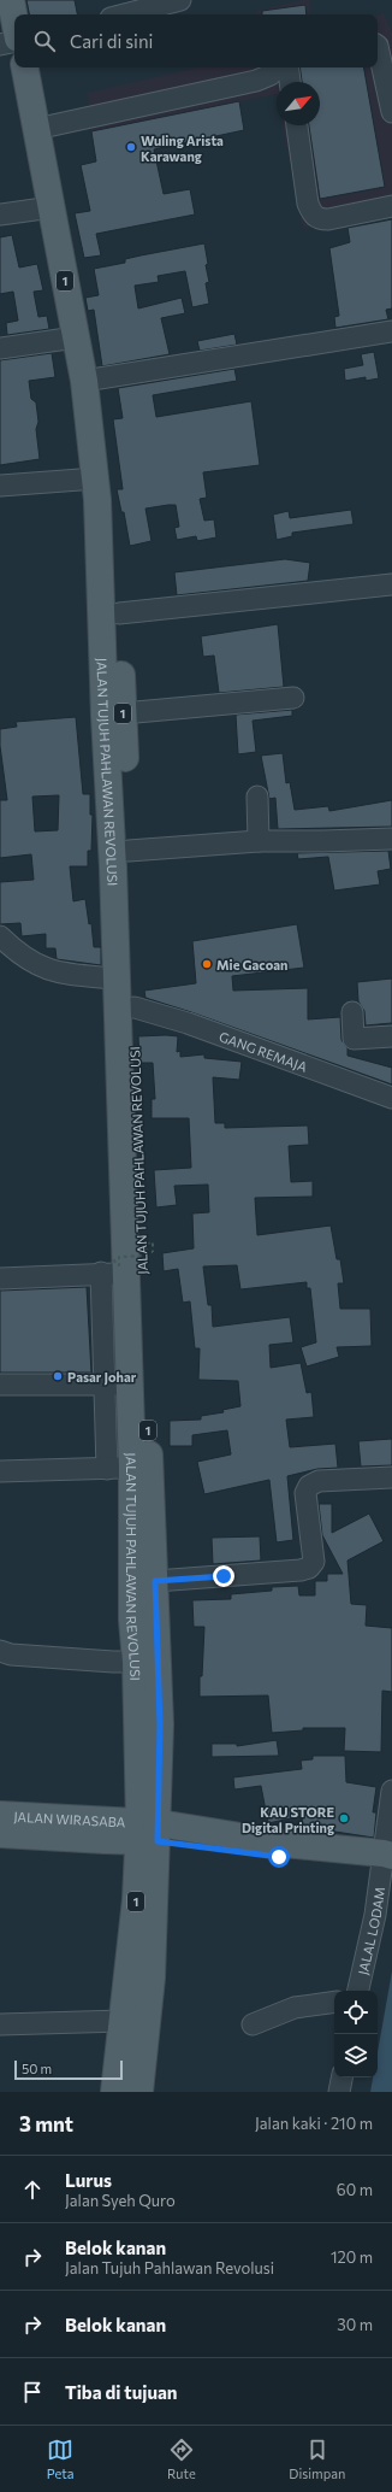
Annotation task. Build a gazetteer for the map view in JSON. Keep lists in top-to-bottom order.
{
  "streets": {
    "main road": ["1", "JALAN TUJUH PAHLAWAN REVOLUSI", "JALAN WIRASABA"],
    "street": ["GANG REMAJA", "JALAL LODAM"]
  },
  "crossings": [
    ["1", "JALAN TUJUH PAHLAWAN REVOLUSI"],
    ["1", "JALAN WIRASABA"],
    ["JALAN TUJUH PAHLAWAN REVOLUSI", "GANG REMAJA"],
    ["JALAN TUJUH PAHLAWAN REVOLUSI", "JALAN WIRASABA"]
  ],
  "places": [
    "Wuling Arista Karawang",
    "Mie Gacoan",
    "Pasar Johar",
    "KAU STORE Digital Printing"
  ],
  "scale_bar": "50 m",
  "north": "top right",
  "page": {
    "search": "Cari di sini",
    "scale": "50 m",
    "heading": ["3 mnt", "Jalan kaki · 210 m"],
    "list": [
      ["Lurus", "Jalan Syeh Quro", "60 m"],
      ["Belok kanan", "Jalan Tujuh Pahlawan Revolusi", "120 m"],
      ["Belok kanan", "30 m"],
      "Tiba di tujuan"
    ],
    "nav": ["Peta", "Rute", "Disimpan"]
  }
}
